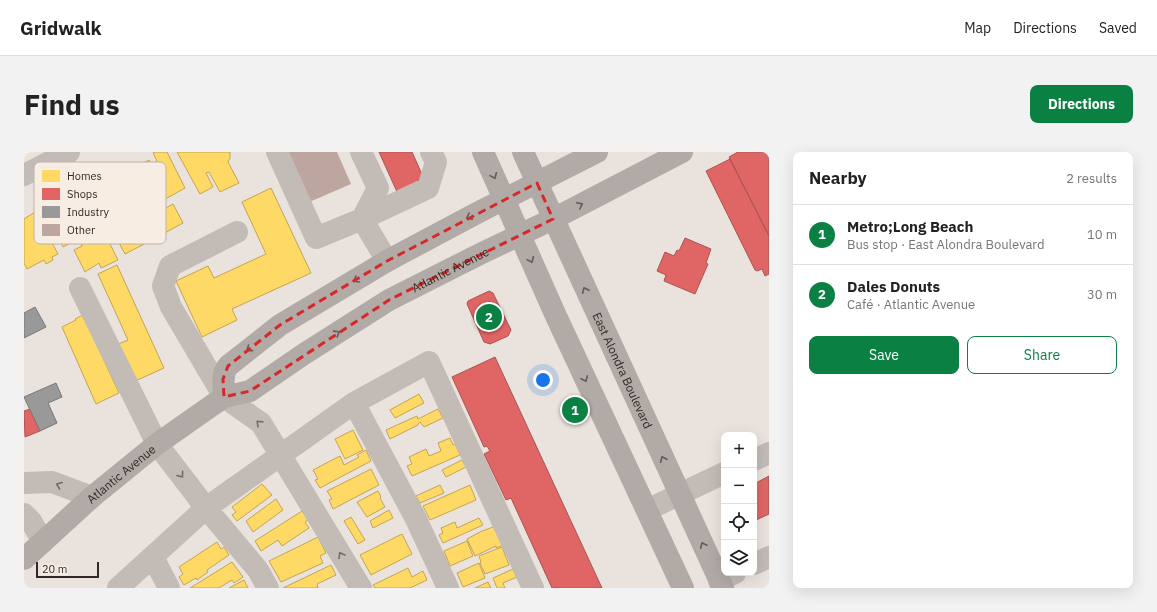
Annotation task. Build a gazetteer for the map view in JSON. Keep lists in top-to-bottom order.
{
  "streets": {
    "main road": ["Atlantic Avenue", "East Alondra Boulevard"]
  },
  "crossings": [
    ["Atlantic Avenue", "East Alondra Boulevard"]
  ],
  "legend": [
    "Homes",
    "Shops",
    "Industry",
    "Other"
  ],
  "scale_bar": "20 m",
  "page": {
    "header": "Gridwalk",
    "nav": ["Map", "Directions", "Saved"],
    "buttons": [
      "Directions",
      ["Save", "Share"]
    ],
    "title": "Find us",
    "heading": ["Nearby", "2 results"],
    "list": [
      {
        "mark": "1",
        "name": "Metro;Long Beach",
        "note": "Bus stop · East Alondra Boulevard",
        "value": "10 m"
      },
      {
        "mark": "2",
        "name": "Dales Donuts",
        "note": "Café · Atlantic Avenue",
        "value": "30 m"
      }
    ],
    "pins": ["2", "1"],
    "map_buttons": ["+", "−"],
    "scale": "20 m"
  }
}
